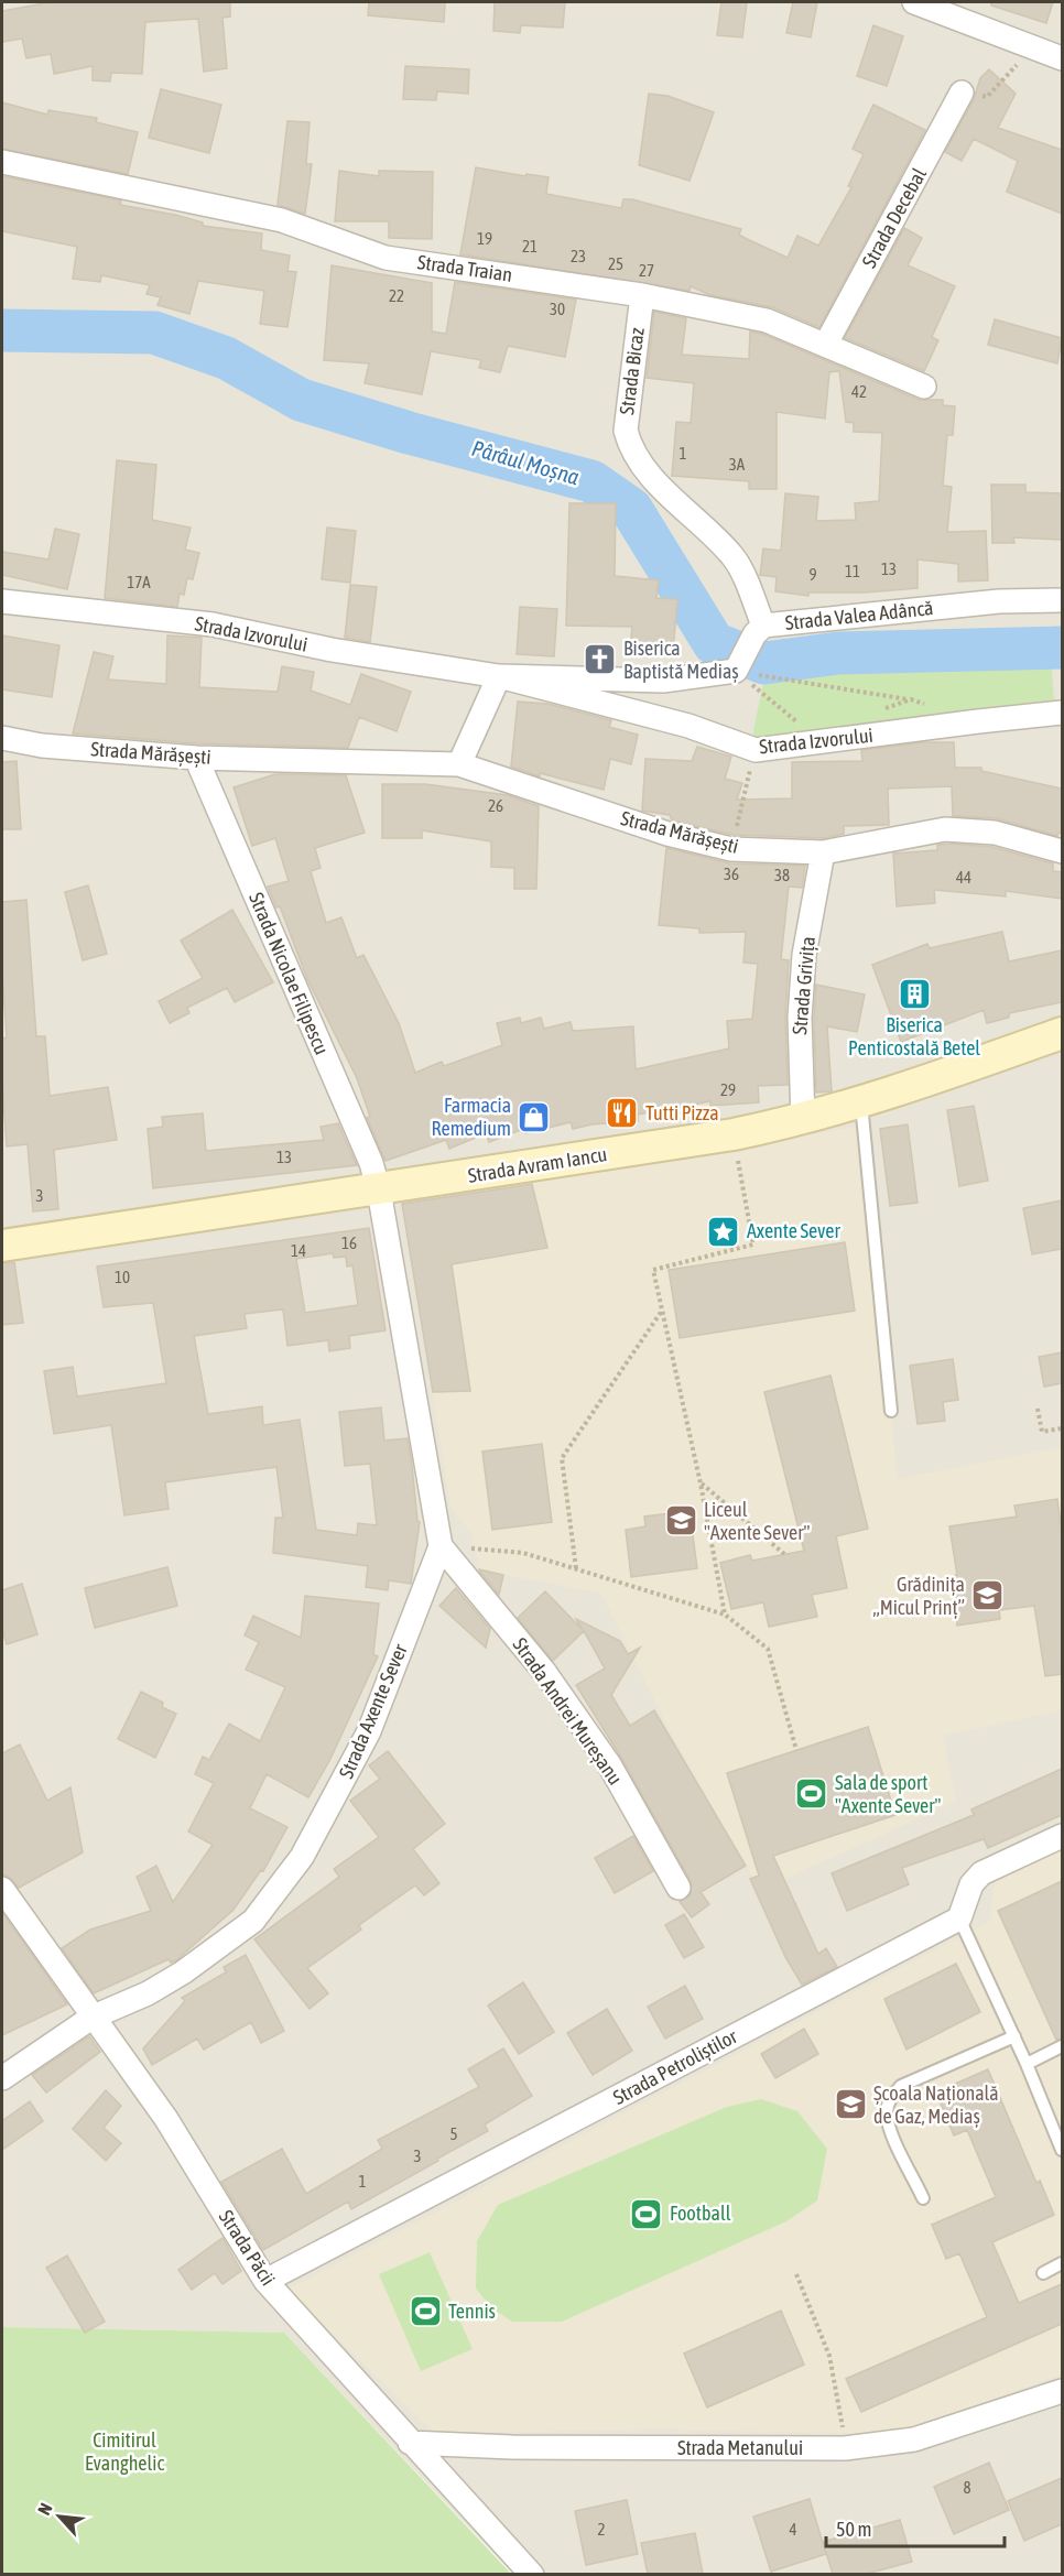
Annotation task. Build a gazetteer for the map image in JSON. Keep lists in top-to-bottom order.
{
  "streets": {
    "main road": ["Strada Avram Iancu"],
    "street": [
      "Strada Decebal",
      "Strada Traian",
      "Strada Bicaz",
      "Strada Valea Adâncă",
      "Strada Izvorului",
      "Strada Mărășești",
      "Strada Nicolae Filipescu",
      "Strada Grivița",
      "Strada Axente Sever",
      "Strada Andrei Mureșanu",
      "Strada Petroliștilor",
      "Strada Păcii",
      "Strada Metanului"
    ]
  },
  "crossings": [
    ["Strada Decebal", "Strada Traian"],
    ["Strada Traian", "Strada Bicaz"],
    ["Strada Bicaz", "Strada Valea Adâncă"],
    ["Strada Mărășești", "Strada Nicolae Filipescu"],
    ["Strada Mărășești", "Strada Grivița"],
    ["Strada Nicolae Filipescu", "Strada Avram Iancu"],
    ["Strada Grivița", "Strada Avram Iancu"],
    ["Strada Axente Sever", "Strada Andrei Mureșanu"],
    ["Strada Axente Sever", "Strada Păcii"],
    ["Strada Petroliștilor", "Strada Păcii"],
    ["Strada Păcii", "Strada Metanului"]
  ],
  "water": ["Pârâul Moșna"],
  "parks": ["Cimitirul Evanghelic"],
  "places": {
    "church": ["Biserica Baptistă Mediaș"],
    "building": ["Biserica Penticostală Betel"],
    "restaurant": ["Tutti Pizza"],
    "shop": ["Farmacia Remedium"],
    "place": ["Axente Sever"],
    "school or university": ["Liceul \"Axente Sever\"", "Grădinița „Micul Prinț”", "Școala Națională de Gaz, Mediaș"],
    "sports": ["Sala de sport \"Axente Sever\"", "Football", "Tennis"]
  },
  "house_numbers": [
    "19",
    "21",
    "23",
    "25",
    "27",
    "22",
    "30",
    "42",
    "1",
    "3A",
    "13",
    "11",
    "9",
    "17A",
    "26",
    "36",
    "38",
    "44",
    "29",
    "13",
    "3",
    "16",
    "14",
    "10",
    "5",
    "3",
    "1",
    "8",
    "2",
    "4"
  ],
  "scale_bar": "50 m",
  "north": "top left"
}
